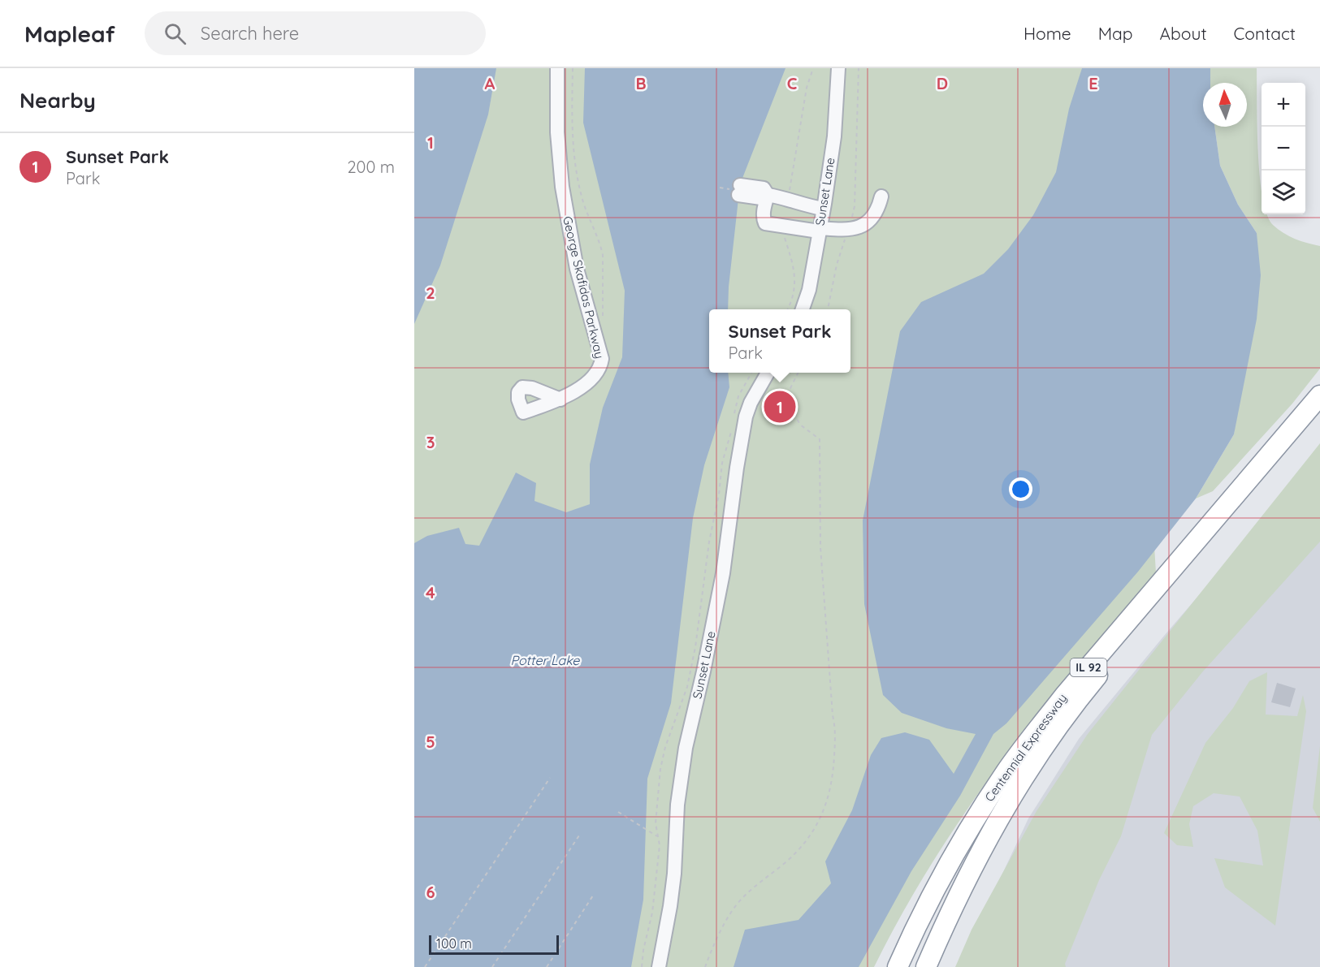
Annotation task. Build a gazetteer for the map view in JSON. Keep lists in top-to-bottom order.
{
  "streets": {
    "highway": ["IL 92", "Centennial Expressway"],
    "lane": ["Sunset Lane", "George Skafidas Parkway"]
  },
  "water": ["Potter Lake"],
  "scale_bar": "100 m",
  "north": "top",
  "page": {
    "header": "Mapleaf",
    "search": "Search here",
    "nav": [
      "Home",
      "Map",
      "About",
      "Contact"
    ],
    "heading": "Nearby",
    "map_buttons": ["+", "−"],
    "list": [
      {
        "mark": "1",
        "name": "Sunset Park",
        "note": "Park",
        "value": "200 m"
      }
    ],
    "popup": ["Sunset Park", "Park"],
    "pins": "1",
    "scale": "100 m"
  },
  "grid": {
    "columns": [
      "A",
      "B",
      "C",
      "D",
      "E"
    ],
    "rows": [
      "1",
      "2",
      "3",
      "4",
      "5",
      "6"
    ]
  }
}
